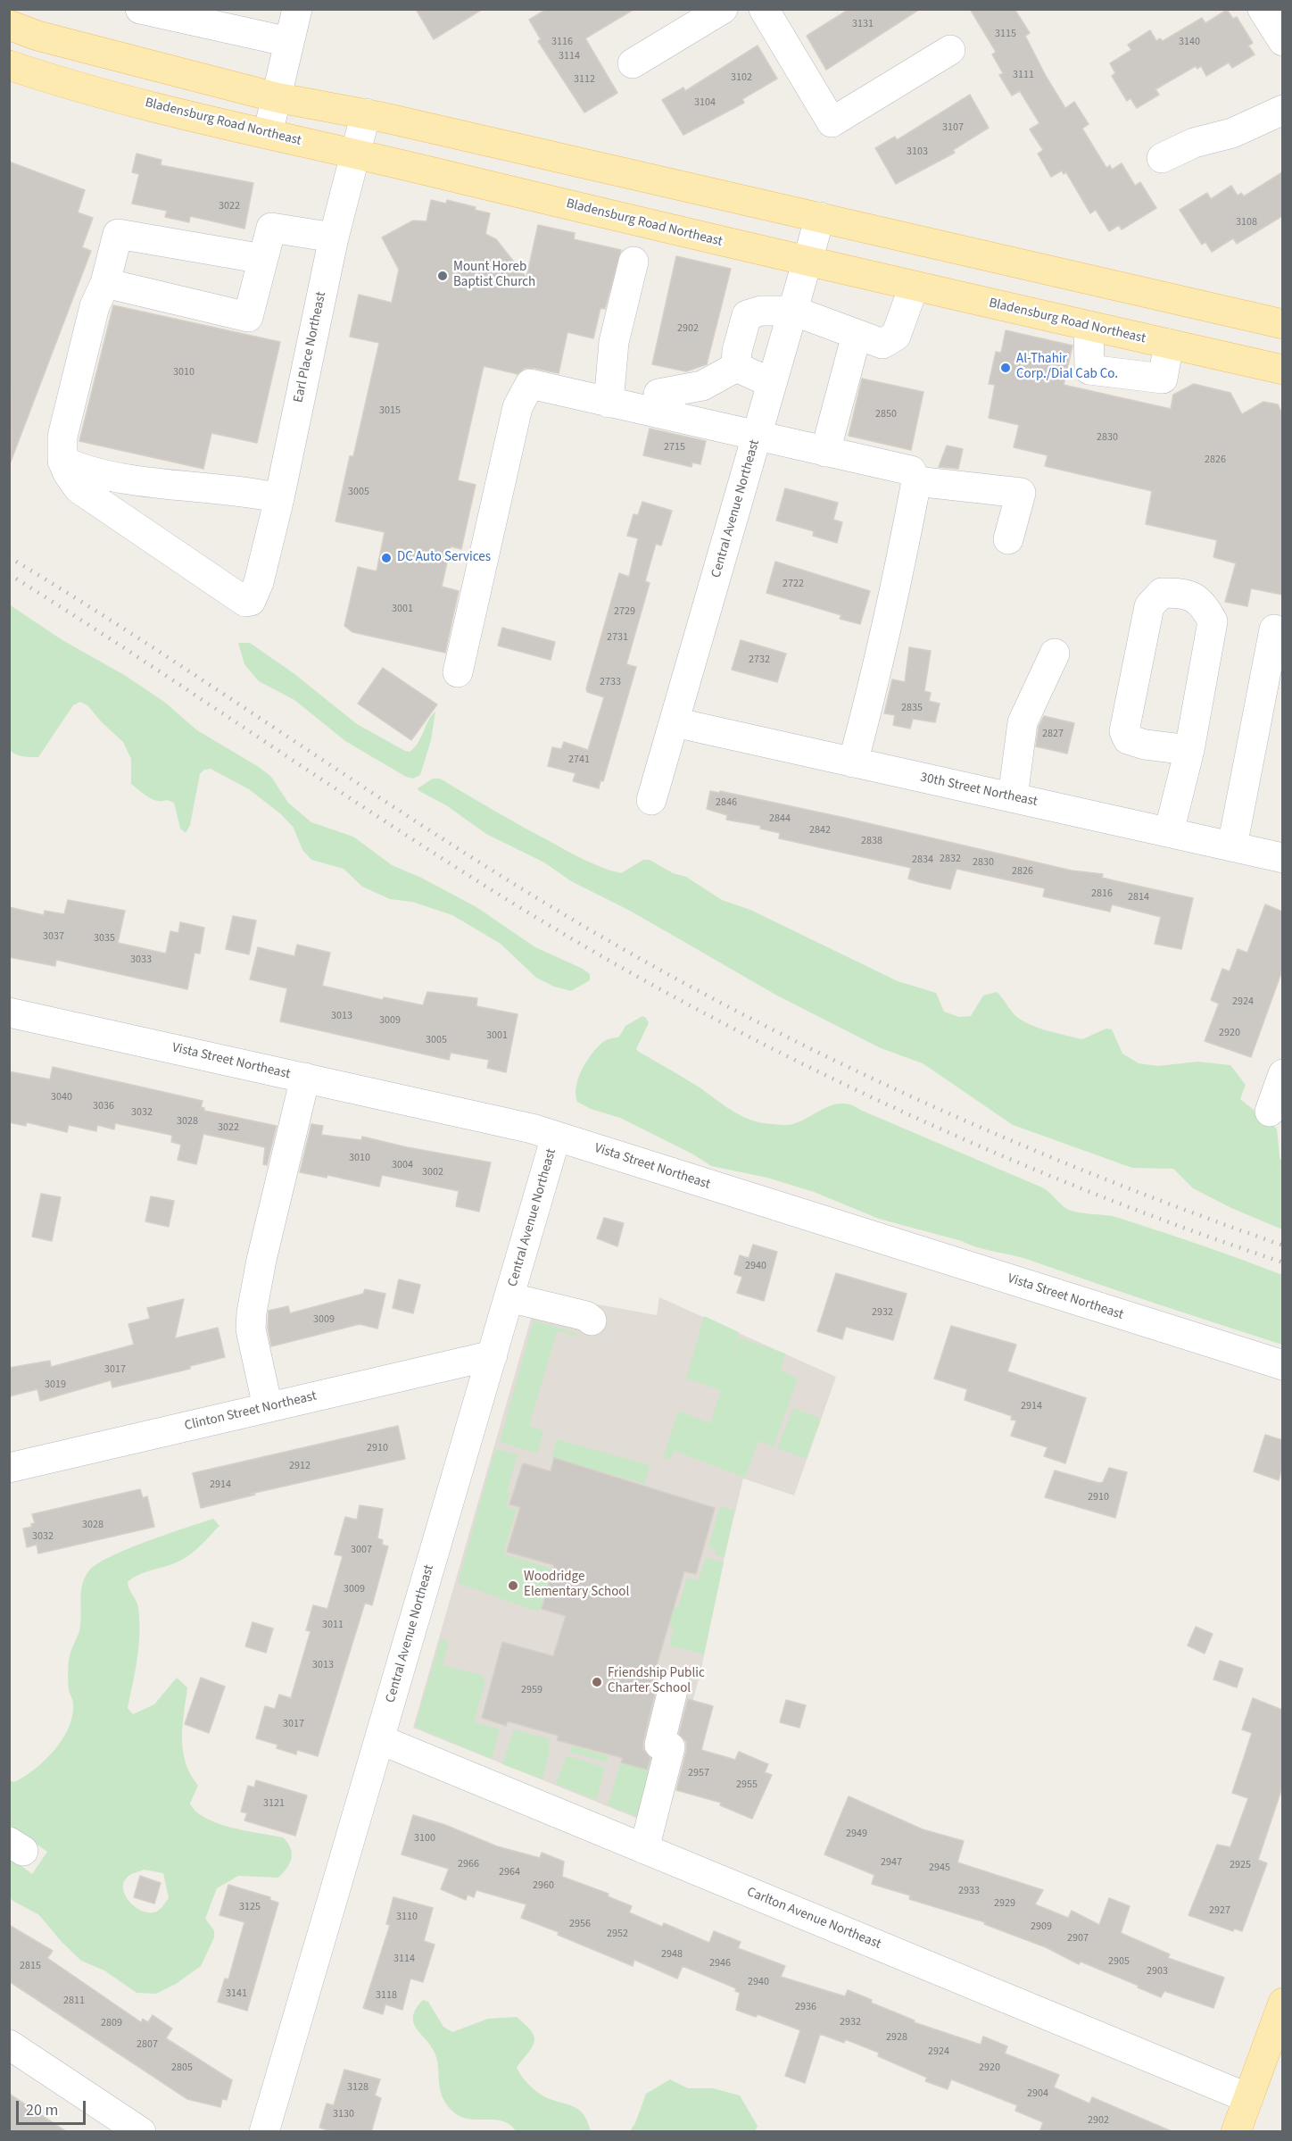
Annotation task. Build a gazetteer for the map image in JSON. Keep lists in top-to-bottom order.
{
  "streets": {
    "main road": ["Bladensburg Road Northeast"],
    "street": [
      "Earl Place Northeast",
      "Central Avenue Northeast",
      "30th Street Northeast",
      "Vista Street Northeast",
      "Clinton Street Northeast",
      "Carlton Avenue Northeast"
    ]
  },
  "crossings": [
    ["Bladensburg Road Northeast", "Earl Place Northeast"],
    ["Bladensburg Road Northeast", "Central Avenue Northeast"],
    ["Central Avenue Northeast", "30th Street Northeast"],
    ["Central Avenue Northeast", "Vista Street Northeast"],
    ["Central Avenue Northeast", "Clinton Street Northeast"],
    ["Central Avenue Northeast", "Carlton Avenue Northeast"]
  ],
  "places": [
    "Mount Horeb Baptist Church",
    "Al-Thahir Corp./Dial Cab Co.",
    "DC Auto Services",
    "Woodridge Elementary School",
    "Friendship Public Charter School"
  ],
  "house_numbers": [
    "3131",
    "3115",
    "3116",
    "3140",
    "3114",
    "3111",
    "3102",
    "3112",
    "3104",
    "3107",
    "3103",
    "3022",
    "3108",
    "2902",
    "3010",
    "3015",
    "2850",
    "2830",
    "2715",
    "2826",
    "3005",
    "2722",
    "3001",
    "2729",
    "2731",
    "2732",
    "2733",
    "2835",
    "2827",
    "2741",
    "2846",
    "2844",
    "2842",
    "2838",
    "2832",
    "2834",
    "2830",
    "2826",
    "2816",
    "2814",
    "3037",
    "3035",
    "3033",
    "2924",
    "3013",
    "3009",
    "2920",
    "3001",
    "3005",
    "3040",
    "3036",
    "3032",
    "3028",
    "3022",
    "3010",
    "3004",
    "3002",
    "2940",
    "2932",
    "3009",
    "3017",
    "3019",
    "2914",
    "2910",
    "2912",
    "2914",
    "2910",
    "3028",
    "3032",
    "3007",
    "3009",
    "3011",
    "3013",
    "2959",
    "3017",
    "2957",
    "2955",
    "3121",
    "2949",
    "3100",
    "2947",
    "2966",
    "2925",
    "2945",
    "2964",
    "2960",
    "2933",
    "2929",
    "3125",
    "2927",
    "3110",
    "2956",
    "2909",
    "2952",
    "2907",
    "2948",
    "3114",
    "2905",
    "2946",
    "2815",
    "2903",
    "2940",
    "3141",
    "3118",
    "2811",
    "2936",
    "2932",
    "2809",
    "2928",
    "2807",
    "2924",
    "2805",
    "2920",
    "3128",
    "2904",
    "3130",
    "2902"
  ],
  "scale_bar": "20 m"
}
